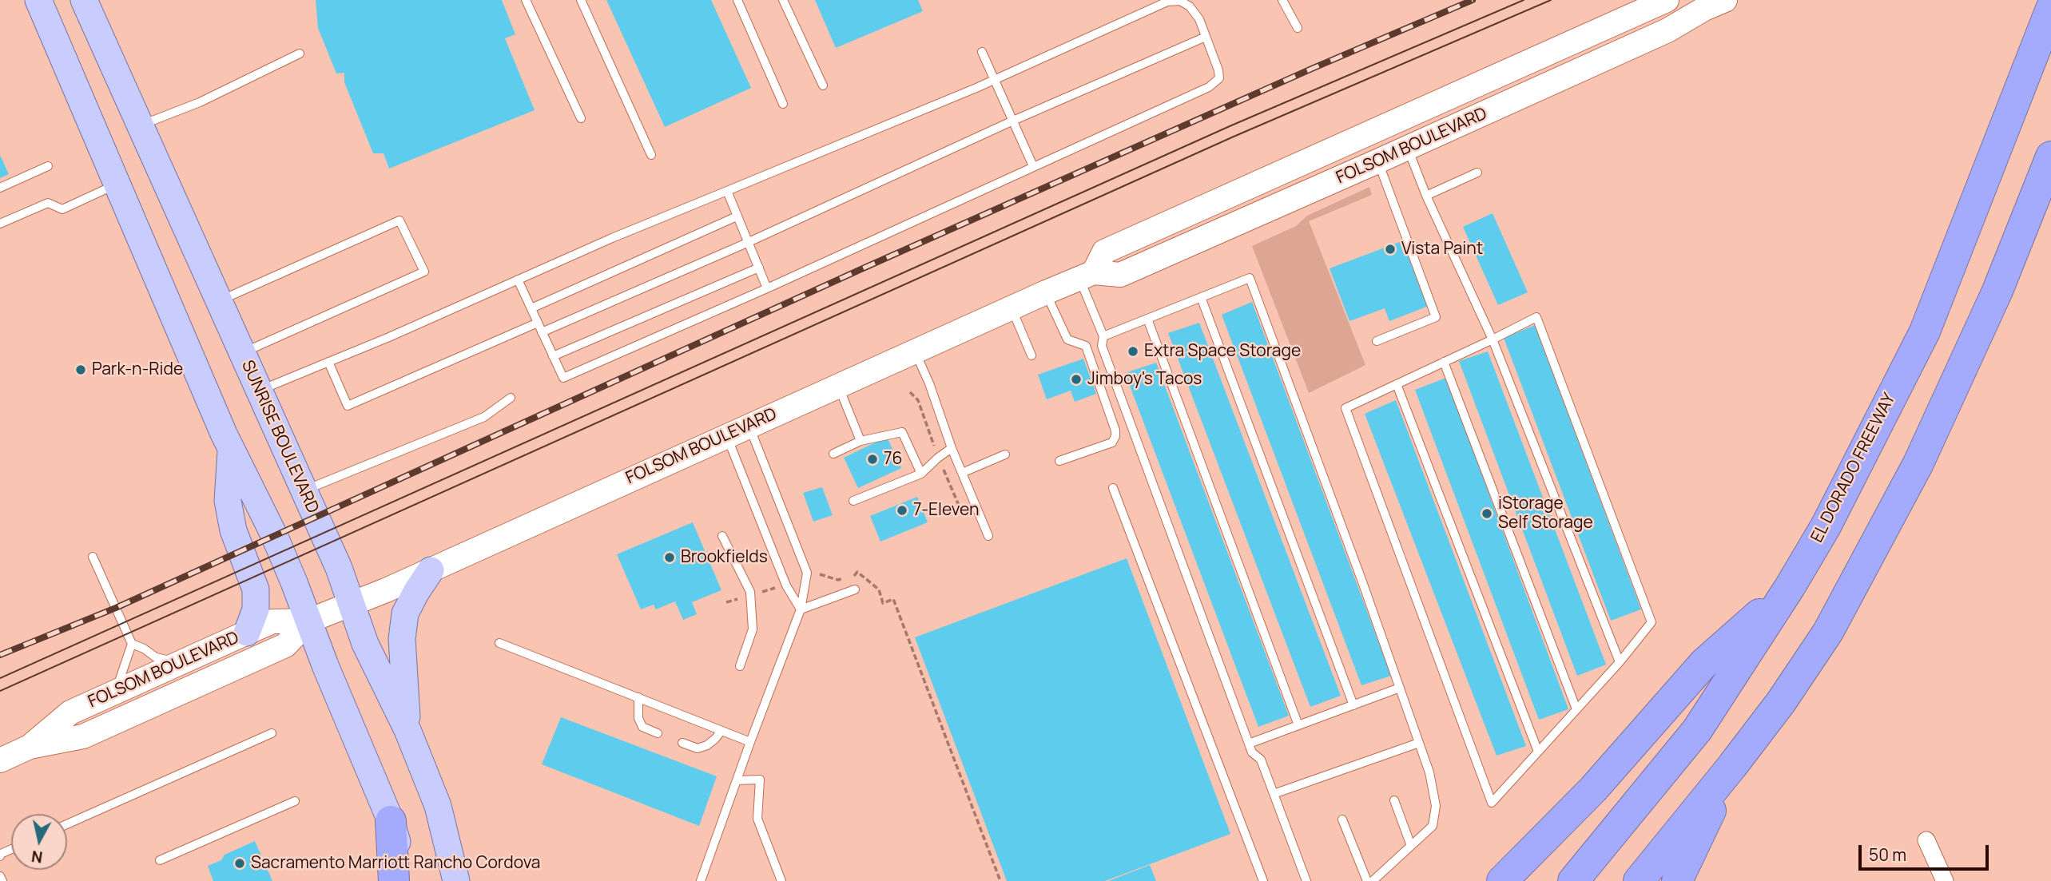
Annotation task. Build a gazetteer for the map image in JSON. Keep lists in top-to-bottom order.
{
  "streets": {
    "highway": ["EL DORADO FREEWAY"],
    "main road": ["FOLSOM BOULEVARD", "SUNRISE BOULEVARD"]
  },
  "crossings": [
    ["FOLSOM BOULEVARD", "SUNRISE BOULEVARD"]
  ],
  "places": [
    "Vista Paint",
    "Extra Space Storage",
    "Park-n-Ride",
    "Jimboy's Tacos",
    "76",
    "7-Eleven",
    "iStorage Self Storage",
    "Brookfields",
    "Sacramento Marriott Rancho Cordova"
  ],
  "scale_bar": "50 m",
  "north": "bottom"
}
